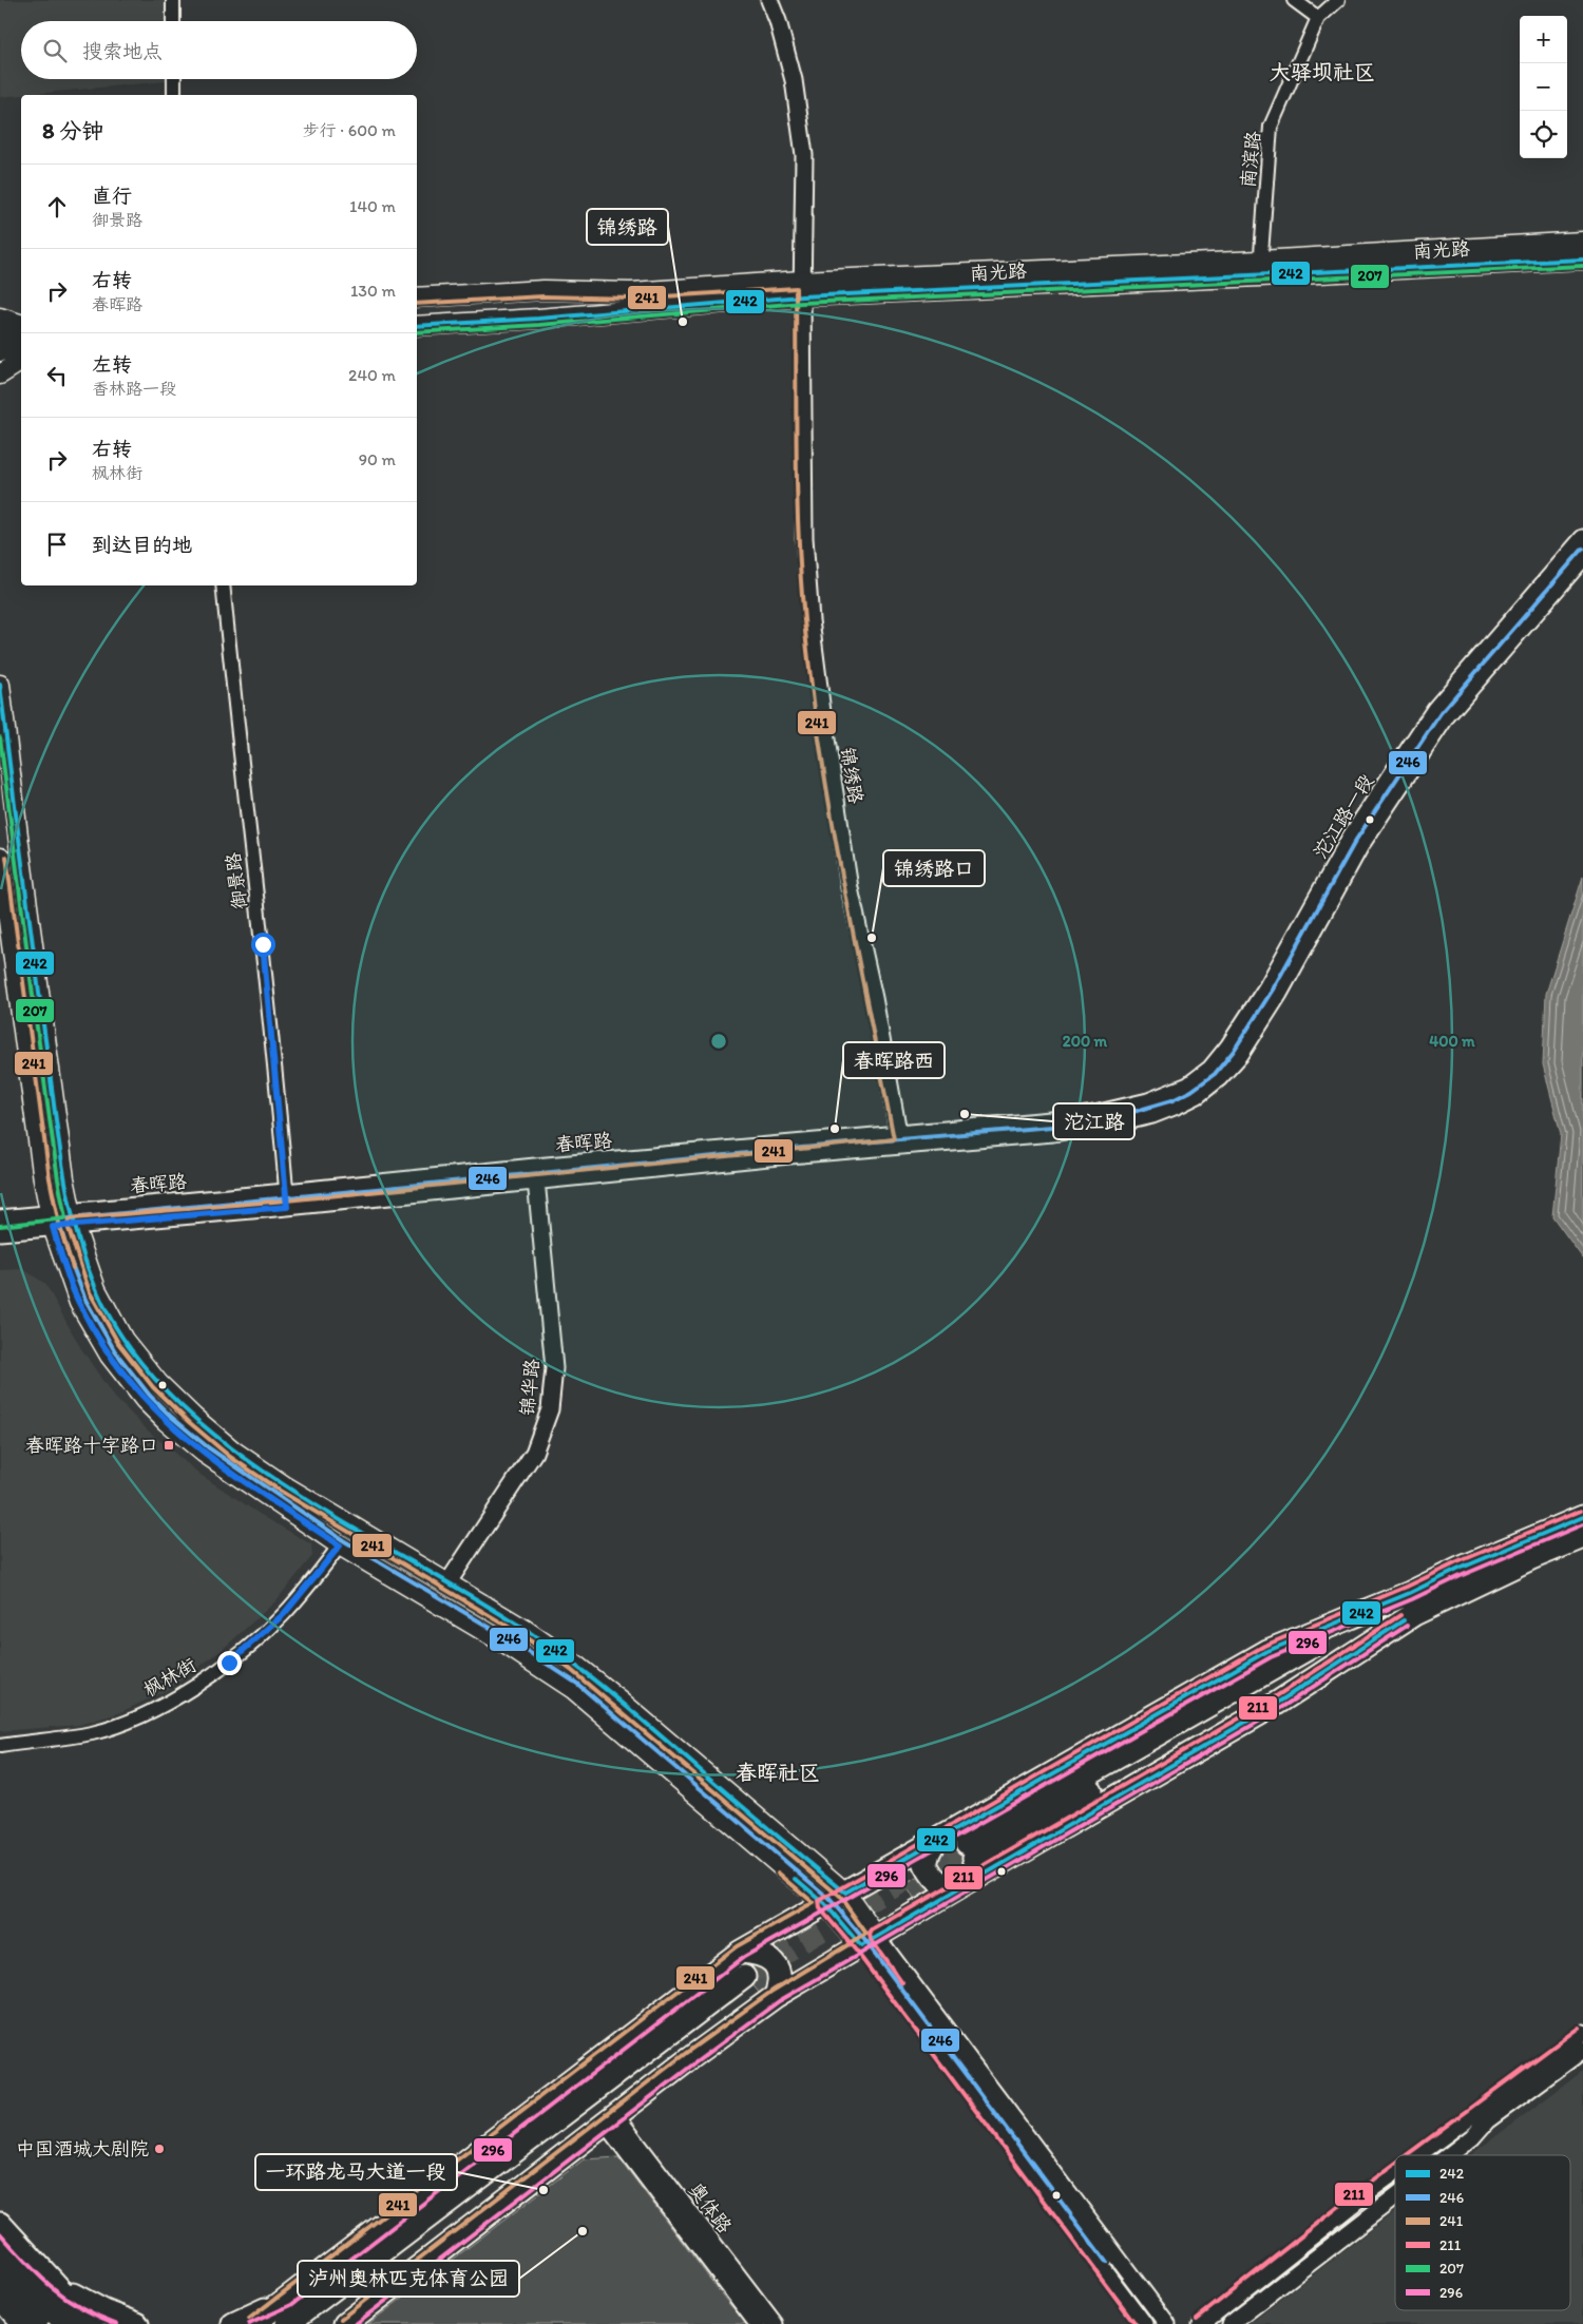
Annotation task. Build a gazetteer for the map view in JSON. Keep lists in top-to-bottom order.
{
  "streets": {
    "main road": ["南光路"],
    "street": [
      "南滨路",
      "锦绣路",
      "沱江路一段",
      "御景路",
      "春晖路",
      "锦华路",
      "枫林街",
      "奥体路"
    ]
  },
  "crossings": [
    ["南滨路", "南光路"],
    ["南光路", "锦绣路"],
    ["锦绣路", "春晖路"],
    ["沱江路一段", "春晖路"],
    ["御景路", "春晖路"],
    ["春晖路", "锦华路"]
  ],
  "districts": ["大驿坝社区", "春晖社区"],
  "places": {
    "other": [
      "锦绣路",
      "锦绣路口",
      "沱江路",
      "春晖路西",
      "中国酒城大剧院",
      "一环路龙马大道一段",
      "泸州奥林匹克体育公园"
    ],
    "transit": ["春晖路十字路口"]
  },
  "lines": [
    "transit line 242",
    "transit line 207",
    "transit line 241",
    "transit line 246",
    "transit line 211",
    "transit line 296"
  ],
  "legend": [
    "242",
    "246",
    "241",
    "211",
    "207",
    "296"
  ],
  "page": {
    "map_buttons": ["+", "−"],
    "search": "搜索地点",
    "heading": ["8 分钟", "步行 · 600 m"],
    "list": [
      ["直行", "御景路", "140 m"],
      ["右转", "春晖路", "130 m"],
      ["左转", "香林路一段", "240 m"],
      ["右转", "枫林街", "90 m"],
      "到达目的地"
    ]
  },
  "rings": ["200 m", "400 m"]
}
